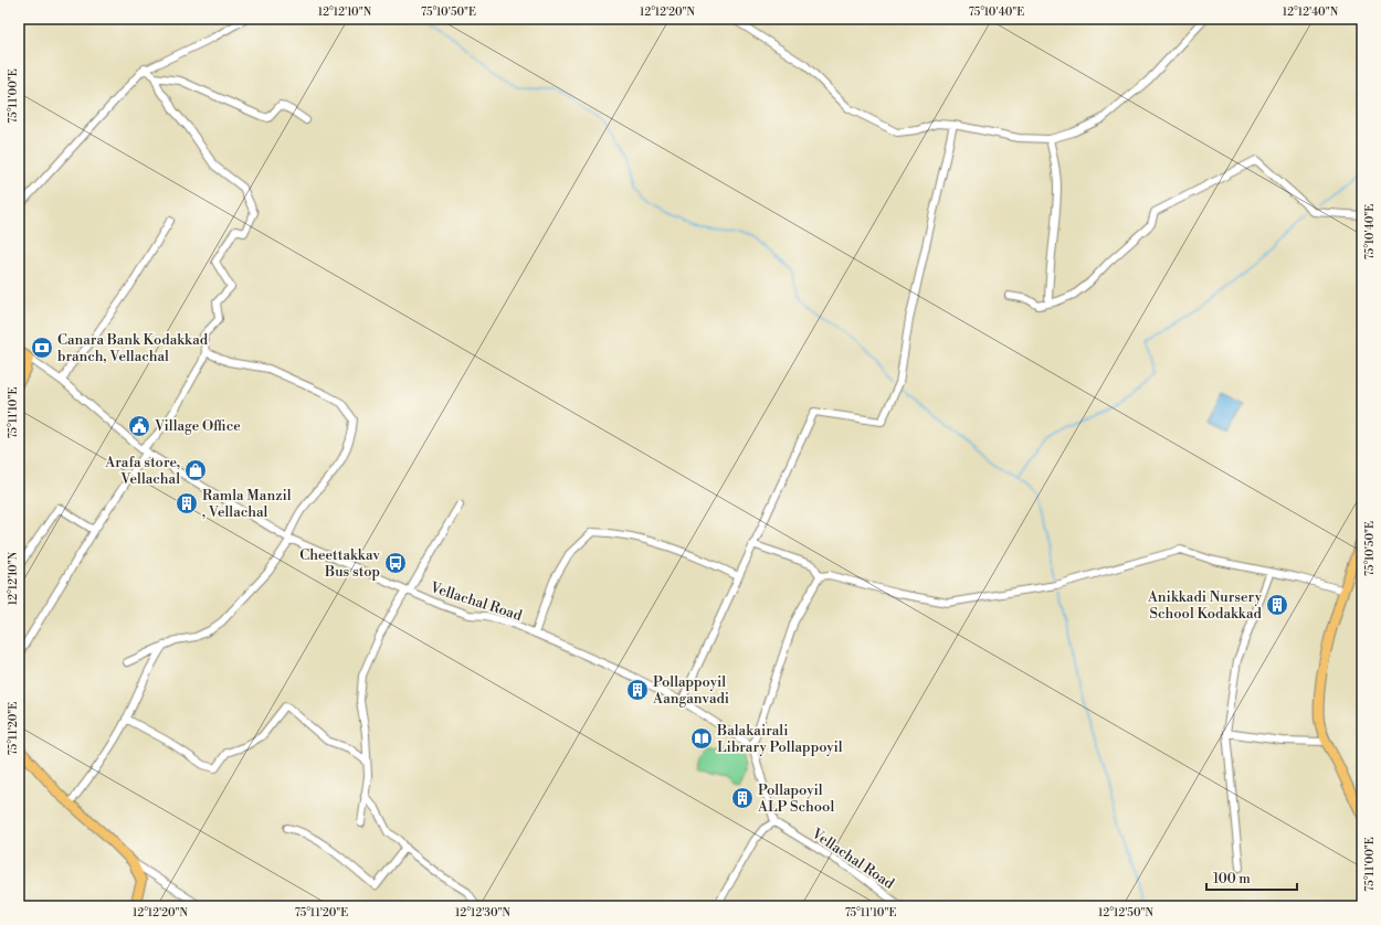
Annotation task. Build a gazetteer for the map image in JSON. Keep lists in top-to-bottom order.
{
  "streets": {
    "street": ["Vellachal Road"]
  },
  "places": {
    "bank": ["Canara Bank Kodakkad branch, Vellachal"],
    "public building": ["Village Office"],
    "shop": ["Arafa store, Vellachal"],
    "building": [
      "Ramla Manzil , Vellachal",
      "Anikkadi Nursery School Kodakkad",
      "Pollappoyil Aanganvadi",
      "Pollapoyil ALP School"
    ],
    "bus stop": ["Cheettakkav Bus stop"],
    "library": ["Balakairali Library Pollappoyil"]
  },
  "scale_bar": "100 m",
  "coordinates": [
    "12°12'10\"N",
    "75°10'50\"E",
    "12°12'20\"N",
    "75°10'40\"E",
    "12°12'40\"N",
    "75°11'00\"E",
    "75°11'10\"E",
    "75°11'20\"E",
    "12°12'30\"N",
    "12°12'50\"N"
  ]
}
